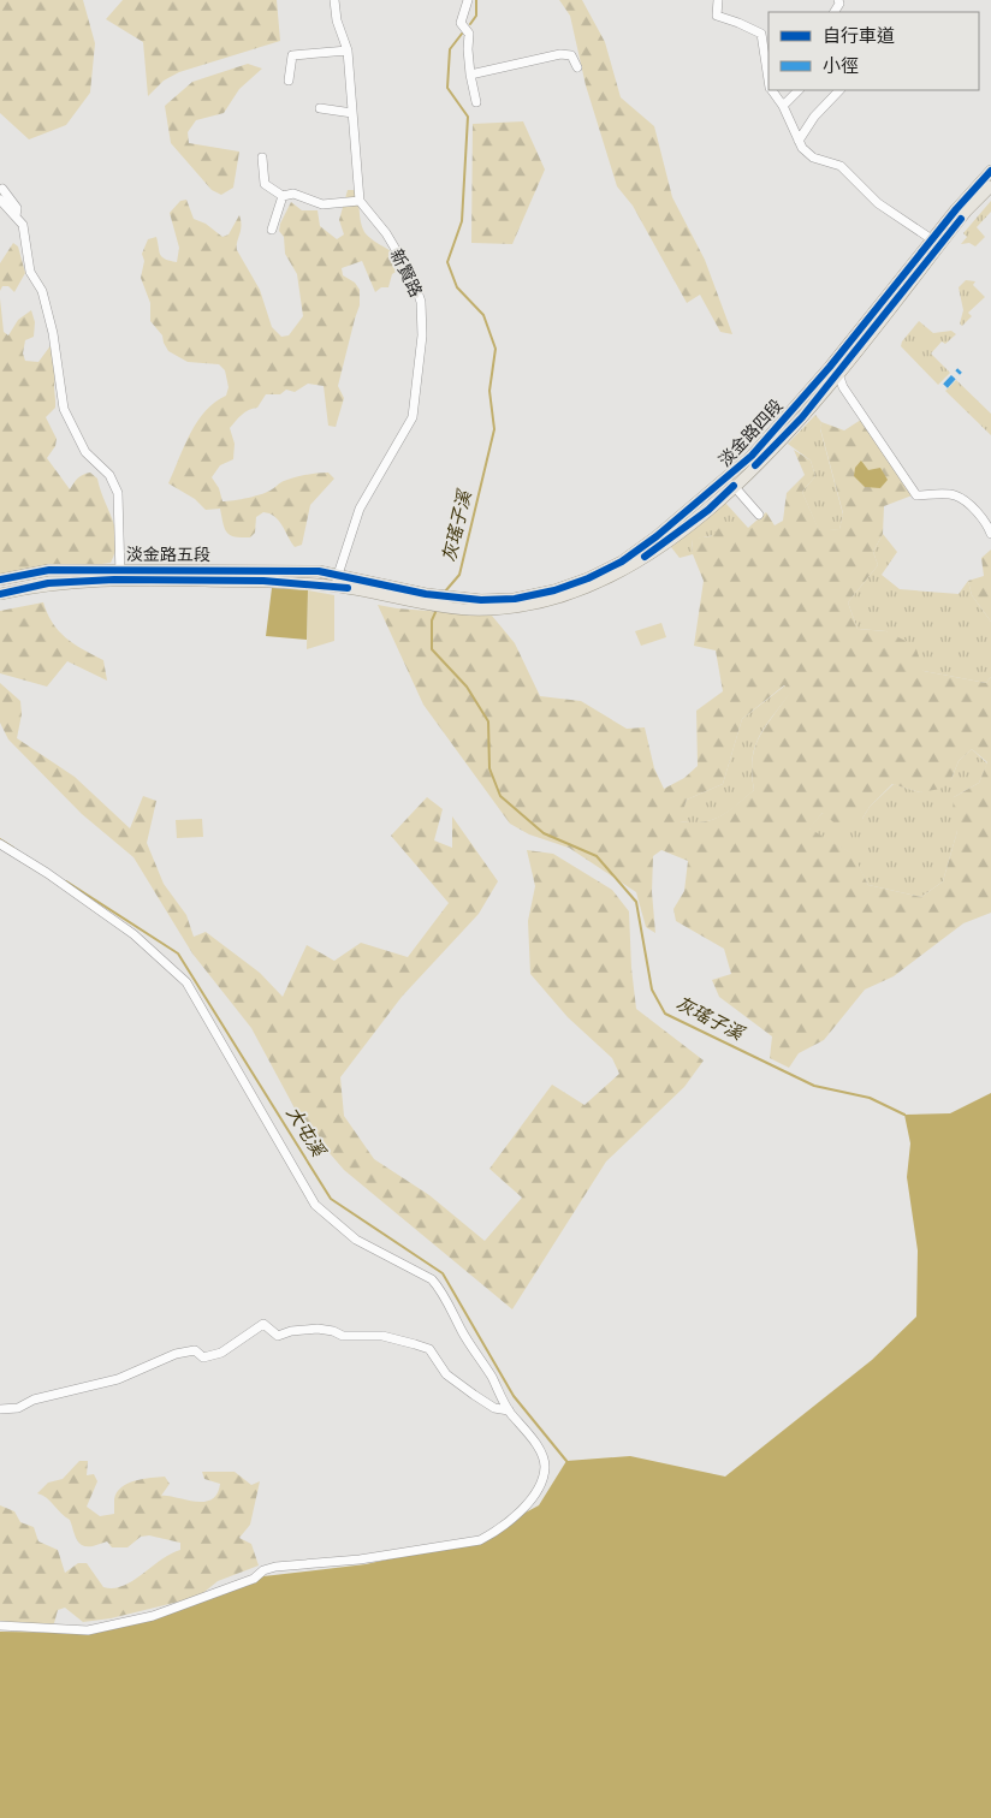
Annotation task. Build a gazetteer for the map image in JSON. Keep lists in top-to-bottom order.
{
  "streets": {
    "main road": ["淡金路四段", "淡金路五段"],
    "street": ["新賢路"]
  },
  "crossings": [
    ["新賢路", "淡金路五段"]
  ],
  "water": ["灰瑤子溪", "大屯溪"],
  "legend": ["自行車道", "小徑"]
}
